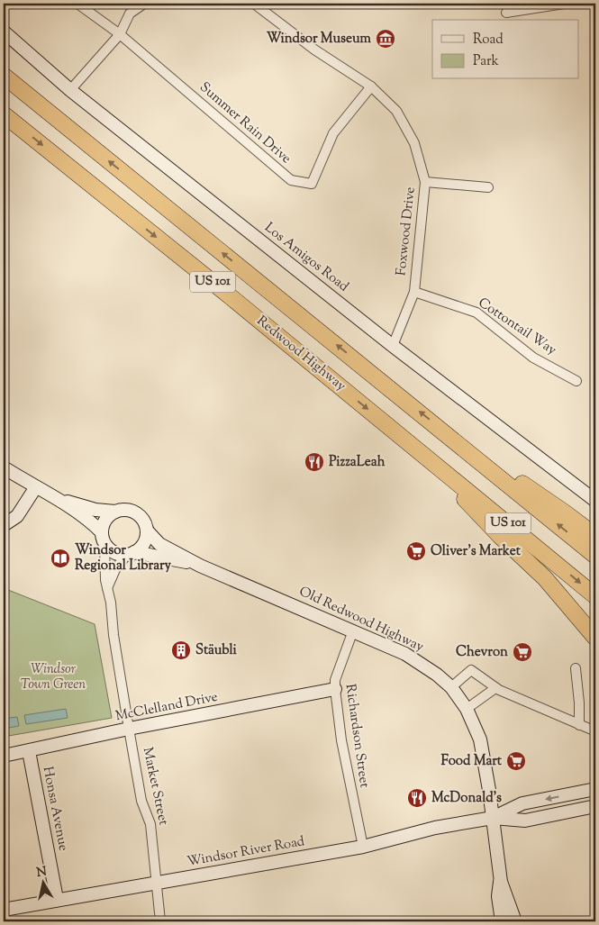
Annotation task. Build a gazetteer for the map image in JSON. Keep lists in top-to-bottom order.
{
  "streets": {
    "highway": ["US 101", "Redwood Highway"],
    "main road": [
      "Los Amigos Road",
      "Old Redwood Highway",
      "McClelland Drive",
      "Honsa Avenue",
      "Windsor River Road"
    ],
    "street": [
      "Summer Rain Drive",
      "Foxwood Drive",
      "Cottontail Way",
      "Richardson Street",
      "Market Street"
    ]
  },
  "crossings": [
    ["Summer Rain Drive", "Foxwood Drive"],
    ["Foxwood Drive", "Los Amigos Road"],
    ["Foxwood Drive", "Cottontail Way"],
    ["Old Redwood Highway", "Richardson Street"],
    ["Old Redwood Highway", "Market Street"],
    ["Old Redwood Highway", "Windsor River Road"],
    ["McClelland Drive", "Richardson Street"],
    ["McClelland Drive", "Market Street"],
    ["McClelland Drive", "Honsa Avenue"],
    ["Richardson Street", "Windsor River Road"],
    ["Market Street", "Windsor River Road"],
    ["Honsa Avenue", "Windsor River Road"]
  ],
  "parks": ["Windsor Town Green"],
  "places": {
    "museum": ["Windsor Museum"],
    "restaurant": ["PizzaLeah", "McDonald's"],
    "supermarket": ["Oliver's Market", "Chevron", "Food Mart"],
    "library": ["Windsor Regional Library"],
    "building": ["Stäubli"]
  },
  "legend": ["Road", "Park"],
  "north": "top"
}
